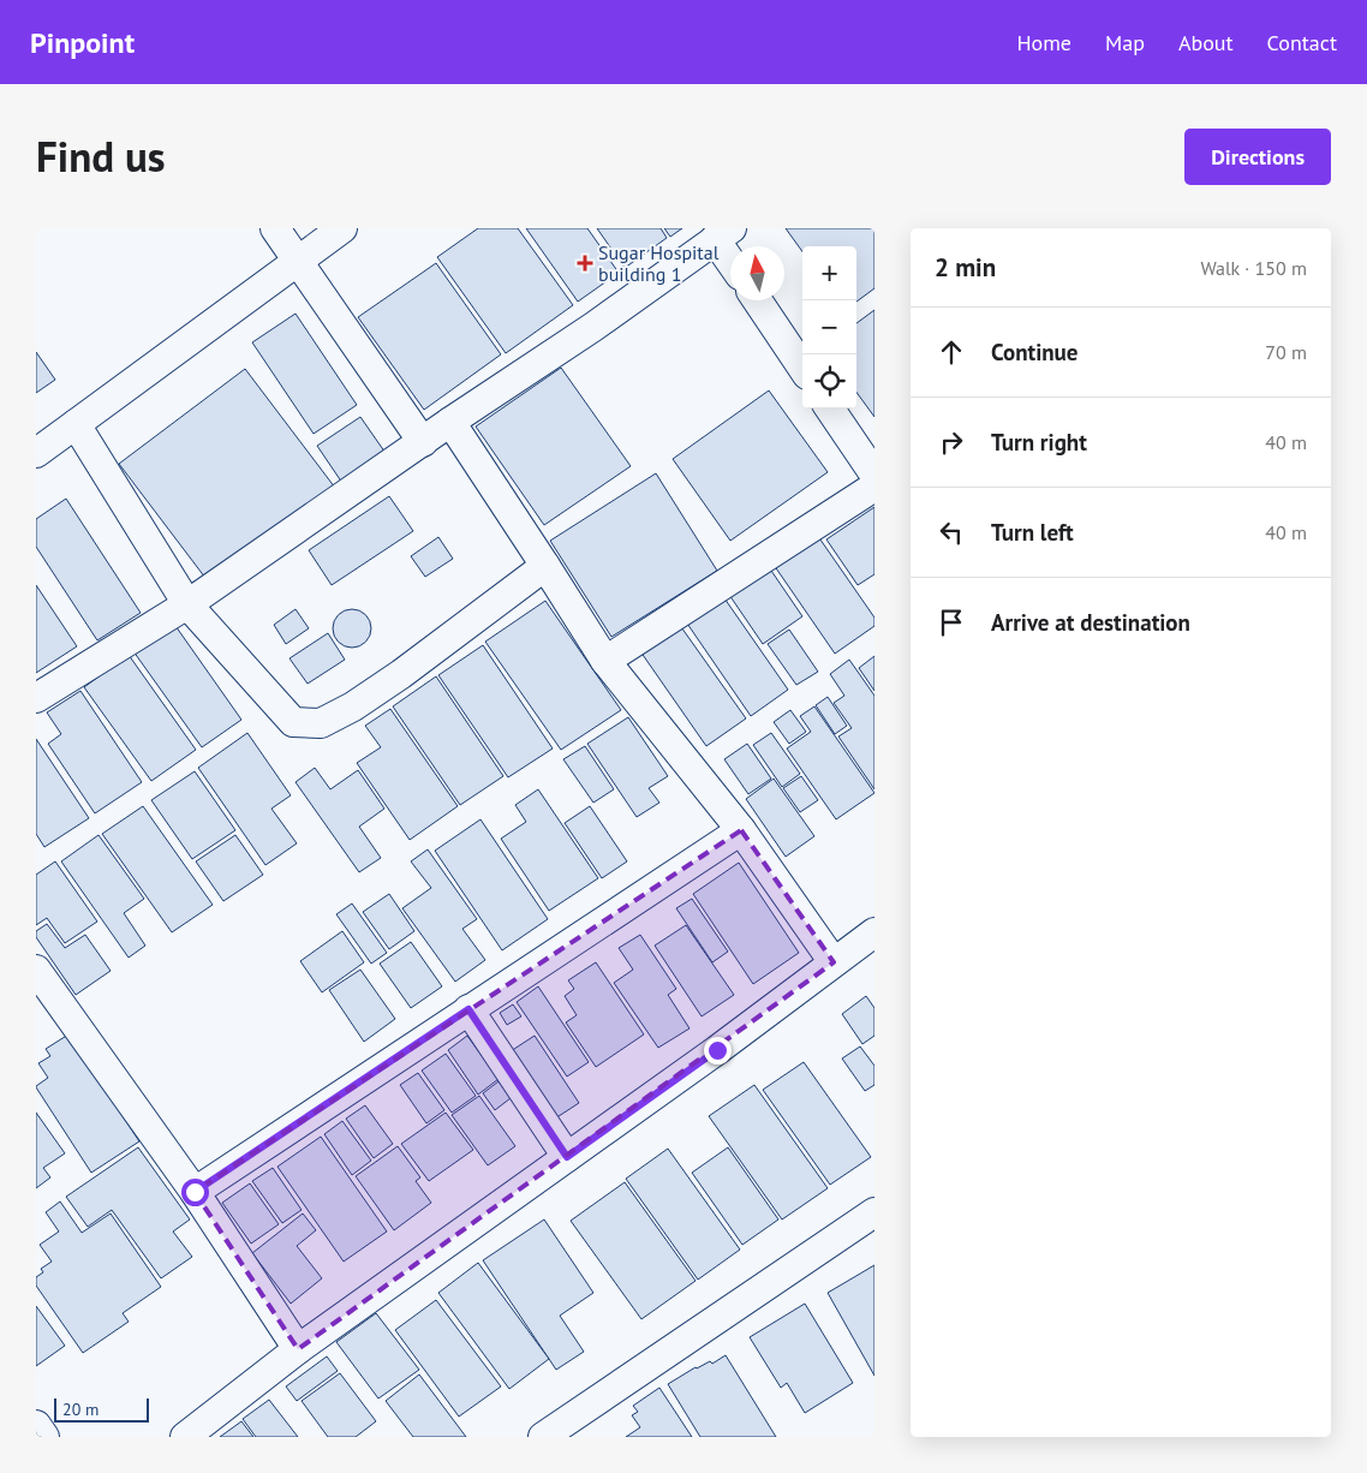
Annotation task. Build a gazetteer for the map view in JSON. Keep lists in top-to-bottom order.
{
  "places": {
    "health": ["Sugar Hospital building 1"]
  },
  "scale_bar": "20 m",
  "north": "top",
  "page": {
    "header": "Pinpoint",
    "nav": [
      "Home",
      "Map",
      "About",
      "Contact"
    ],
    "title": "Find us",
    "buttons": "Directions",
    "heading": ["2 min", "Walk · 150 m"],
    "map_buttons": ["+", "−"],
    "list": [
      ["Continue", "70 m"],
      ["Turn right", "40 m"],
      ["Turn left", "40 m"],
      "Arrive at destination"
    ],
    "scale": "20 m"
  }
}
